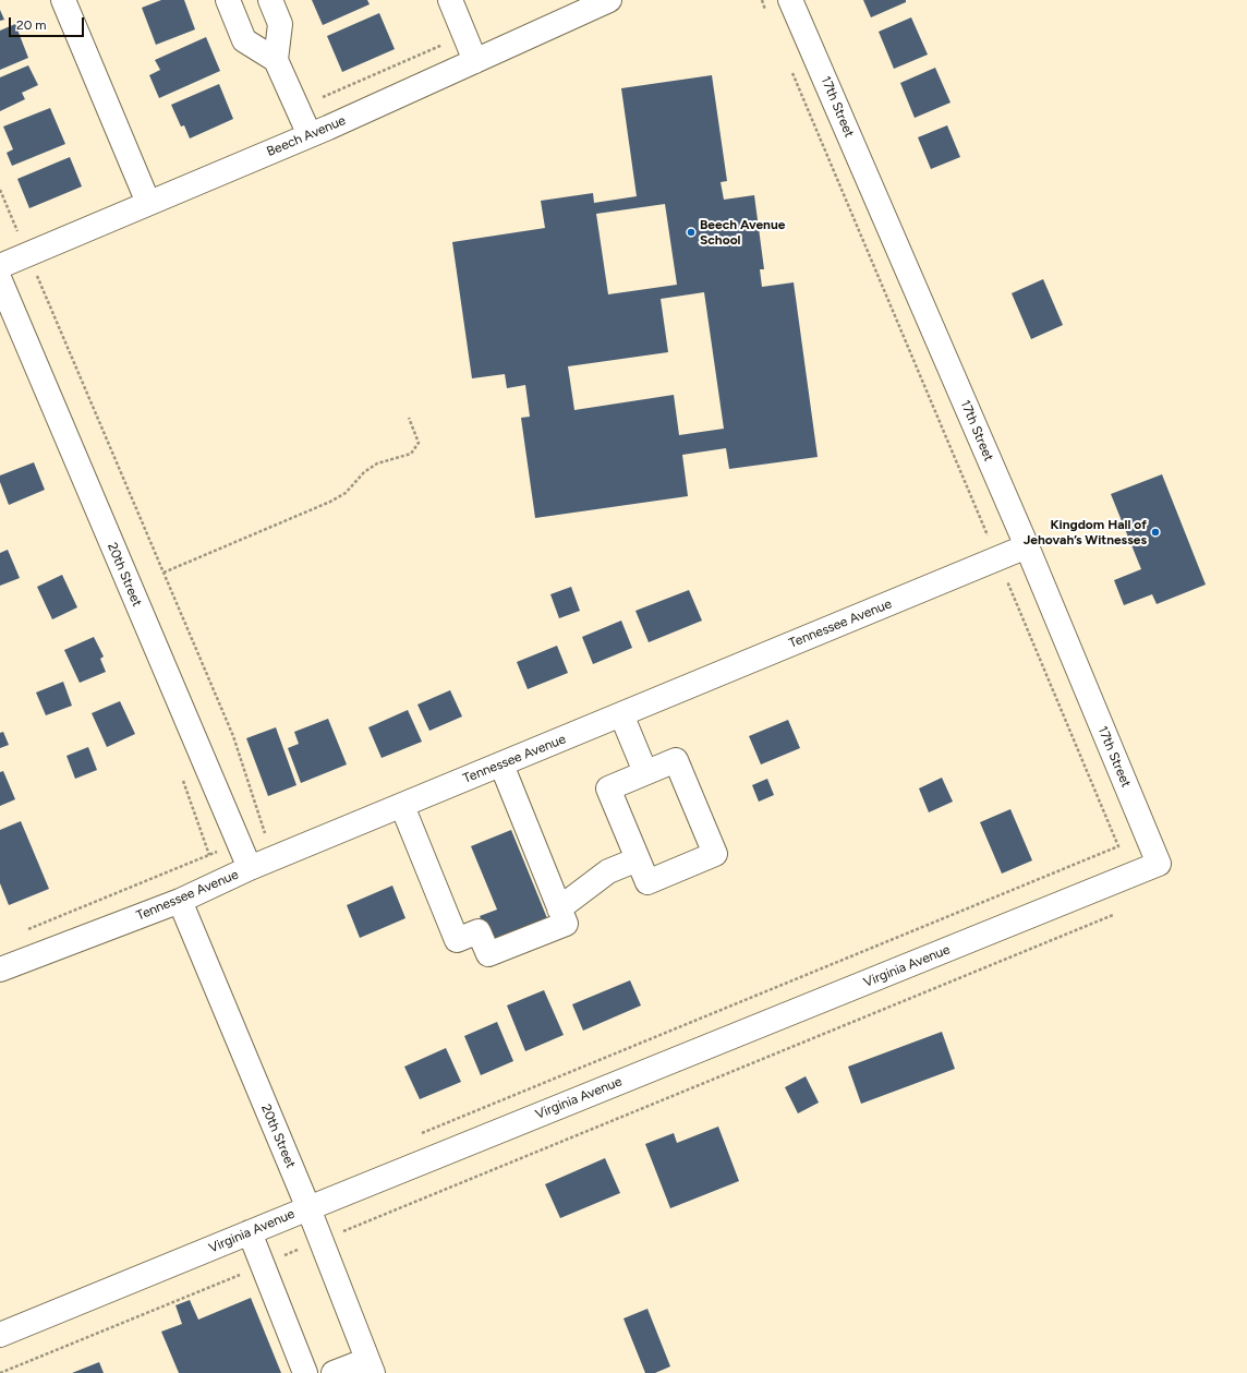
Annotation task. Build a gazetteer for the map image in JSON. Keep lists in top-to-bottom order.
{
  "streets": {
    "street": [
      "17th Street",
      "Beech Avenue",
      "20th Street",
      "Tennessee Avenue",
      "Virginia Avenue"
    ]
  },
  "crossings": [
    ["17th Street", "Tennessee Avenue"],
    ["17th Street", "Virginia Avenue"],
    ["20th Street", "Tennessee Avenue"],
    ["20th Street", "Virginia Avenue"]
  ],
  "places": ["Beech Avenue School", "Kingdom Hall of Jehovah’s Witnesses"],
  "scale_bar": "20 m"
}
